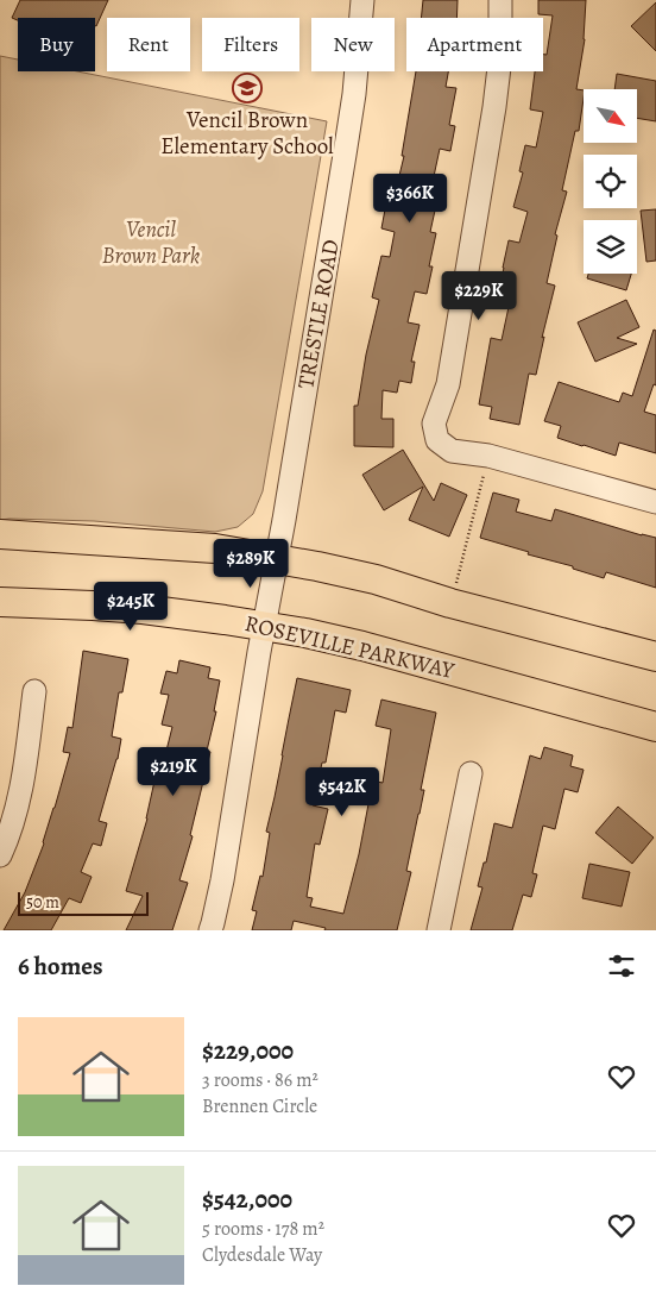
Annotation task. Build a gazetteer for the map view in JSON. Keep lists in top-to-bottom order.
{
  "streets": {
    "main road": ["ROSEVILLE PARKWAY"],
    "street": ["TRESTLE ROAD"]
  },
  "crossings": [
    ["TRESTLE ROAD", "ROSEVILLE PARKWAY"]
  ],
  "parks": ["Vencil Brown Park"],
  "places": {
    "school or university": ["Vencil Brown Elementary School"]
  },
  "scale_bar": "50 m",
  "north": "bottom right",
  "page": {
    "chip": [
      "Buy",
      "Rent",
      "Filters",
      "New",
      "Apartment"
    ],
    "price": [
      "$366K",
      "$229K",
      "$289K",
      "$245K",
      "$219K",
      "$542K"
    ],
    "scale": "50 m",
    "heading": "6 homes",
    "list": [
      {
        "name": "$229,000",
        "note": "3 rooms · 86 m² · Brennen Circle"
      },
      {
        "name": "$542,000",
        "note": "5 rooms · 178 m² · Clydesdale Way"
      }
    ]
  }
}
